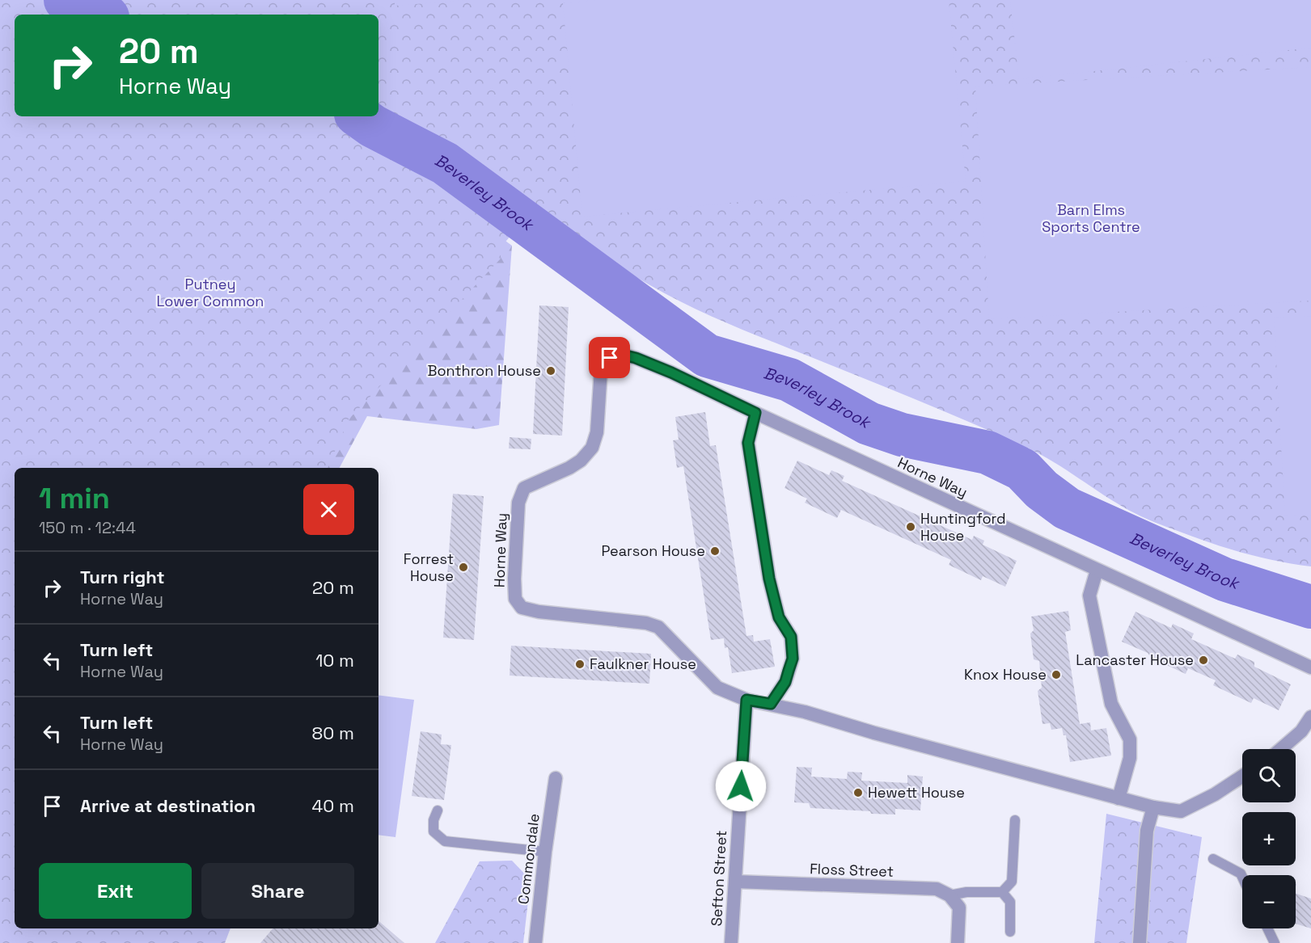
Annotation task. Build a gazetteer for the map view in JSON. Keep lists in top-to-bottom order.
{
  "streets": {
    "street": [
      "Horne Way",
      "Commondale",
      "Floss Street",
      "Sefton Street"
    ]
  },
  "crossings": [
    ["Horne Way", "Sefton Street"],
    ["Floss Street", "Sefton Street"]
  ],
  "water": ["Beverley Brook"],
  "parks": ["Barn Elms Sports Centre", "Putney Lower Common"],
  "places": [
    "Bonthron House",
    "Huntingford House",
    "Pearson House",
    "Forrest House",
    "Lancaster House",
    "Faulkner House",
    "Knox House",
    "Hewett House"
  ],
  "page": {
    "turn": ["20 m", "Horne Way"],
    "heading": ["1 min", "150 m · 12:44"],
    "list": [
      {
        "name": "Turn right",
        "note": "Horne Way",
        "value": "20 m"
      },
      {
        "name": "Turn left",
        "note": "Horne Way",
        "value": "10 m"
      },
      {
        "name": "Turn left",
        "note": "Horne Way",
        "value": "80 m"
      },
      {
        "name": "Arrive at destination",
        "value": "40 m"
      }
    ],
    "map_buttons": ["+", "−"],
    "buttons": ["Exit", "Share"]
  }
}
